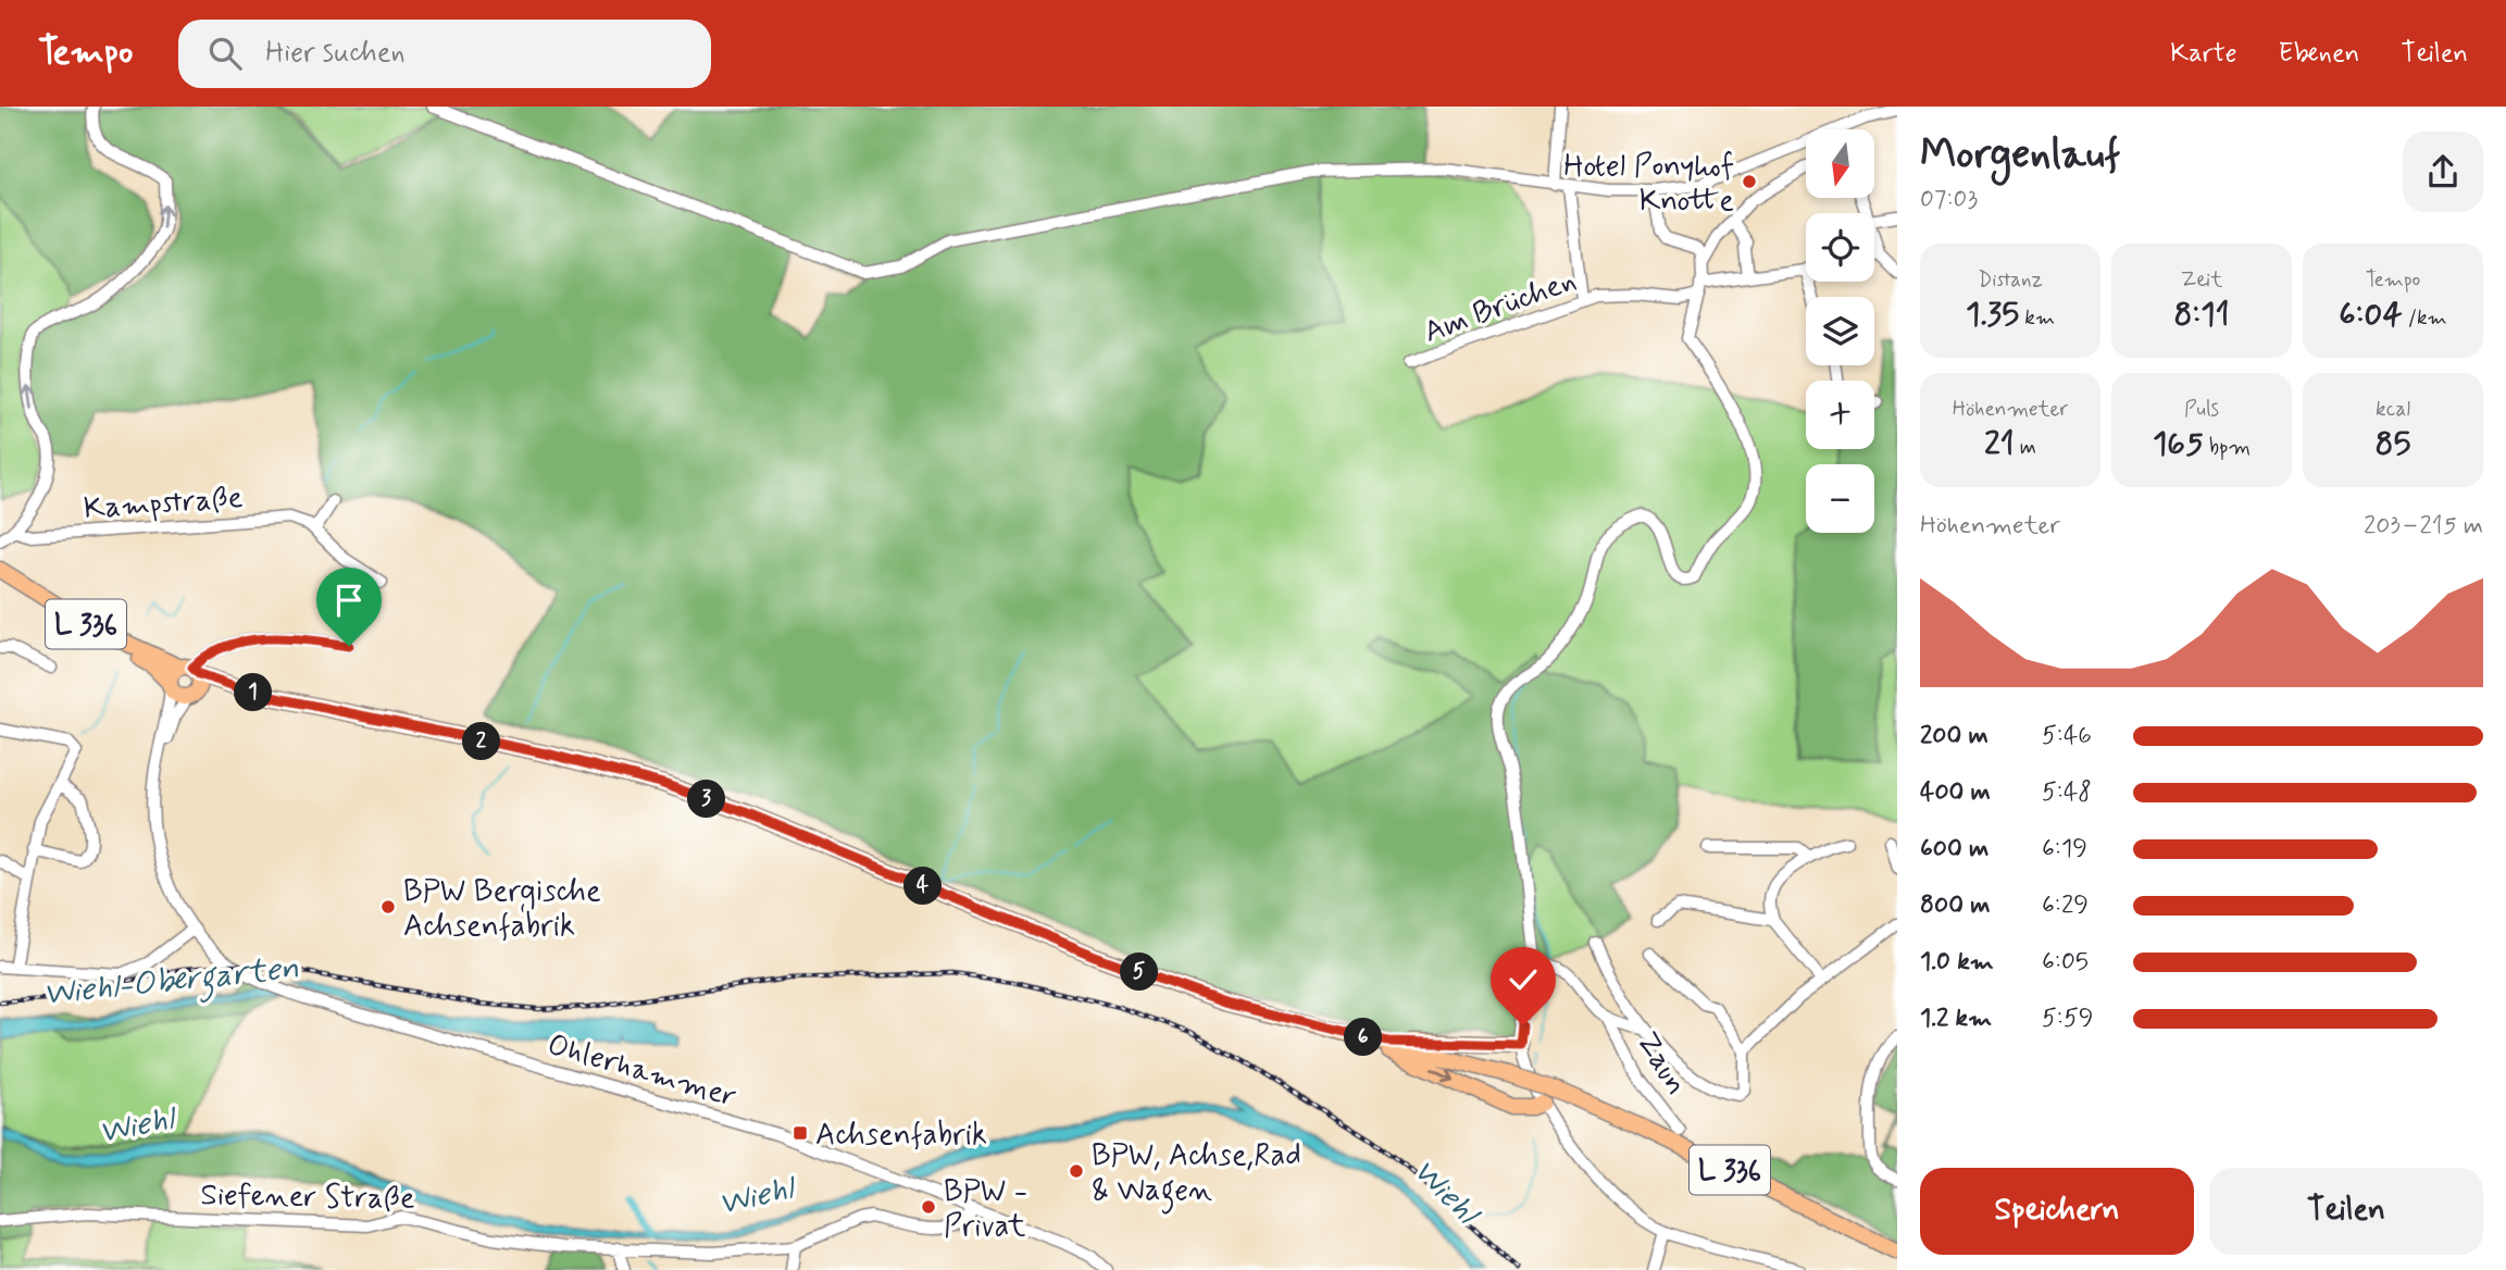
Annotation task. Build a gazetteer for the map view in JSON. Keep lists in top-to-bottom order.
{
  "streets": {
    "main road": ["L 336"],
    "street": [
      "Am Brüchen",
      "Kampstraße",
      "Zaun",
      "Ohlerhammer",
      "Siefener Straße"
    ]
  },
  "crossings": [
    ["Ohlerhammer", "Siefener Straße"]
  ],
  "water": ["Wiehl-Obergarten", "Wiehl"],
  "places": {
    "other": [
      "Hotel Ponyhof Knotte",
      "BPW Bergische Achsenfabrik",
      "BPW, Achse,Rad & Wagen",
      "BPW - Privat"
    ],
    "transit": ["Achsenfabrik"]
  },
  "north": "bottom",
  "page": {
    "header": "Tempo",
    "search": "Hier suchen",
    "nav": ["Karte", "Ebenen", "Teilen"],
    "heading": ["Morgenlauf", "07:03"],
    "map_buttons": ["+", "−"],
    "stats": [
      ["Distanz", "1.35 km"],
      ["Zeit", "8:11"],
      ["Tempo", "6:04 /km"],
      ["Höhenmeter", "21 m"],
      ["Puls", "165 bpm"],
      ["kcal", "85"]
    ],
    "chart": ["Höhenmeter", "203–215 m"],
    "pins": [
      "1",
      "2",
      "3",
      "4",
      "5",
      "6"
    ],
    "list": [
      {
        "name": "200 m",
        "note": "5:46"
      },
      {
        "name": "400 m",
        "note": "5:48"
      },
      {
        "name": "600 m",
        "note": "6:19"
      },
      {
        "name": "800 m",
        "note": "6:29"
      },
      {
        "name": "1.0 km",
        "note": "6:05"
      },
      {
        "name": "1.2 km",
        "note": "5:59"
      }
    ],
    "buttons": ["Speichern", "Teilen"]
  }
}
